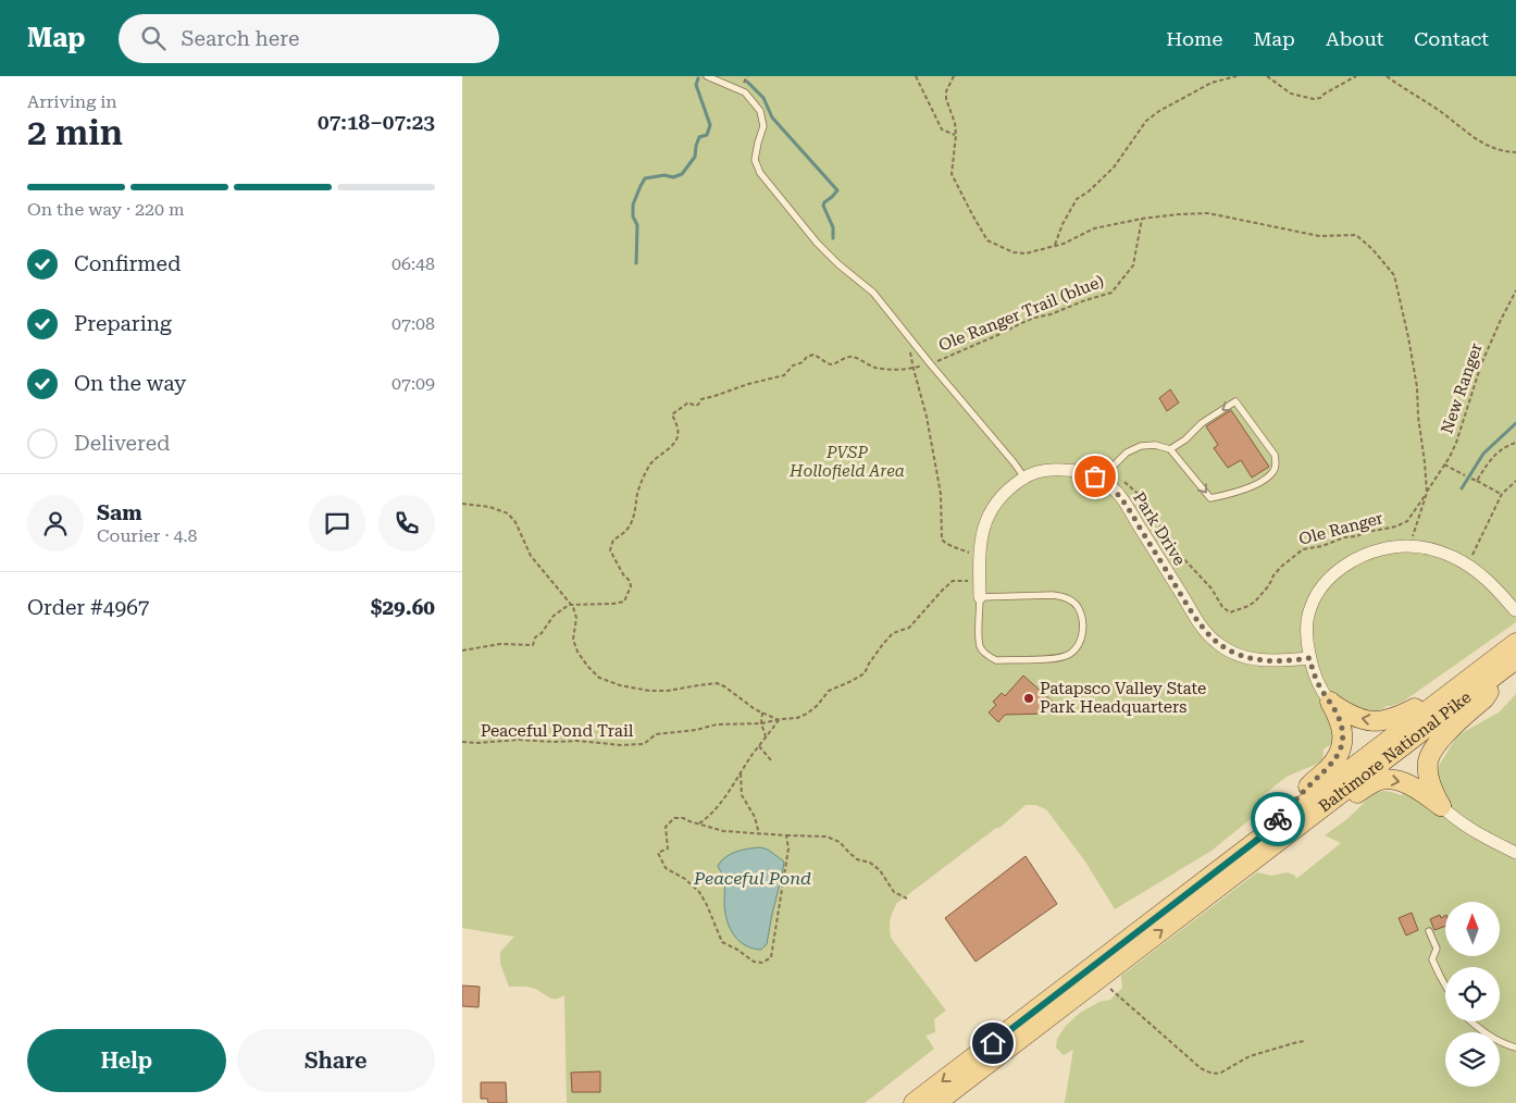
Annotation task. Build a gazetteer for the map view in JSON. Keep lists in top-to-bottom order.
{
  "streets": {
    "main road": ["Baltimore National Pike"],
    "street": ["Park Drive"],
    "path": [
      "Ole Ranger Trail (blue)",
      "New Ranger",
      "Ole Ranger",
      "Peaceful Pond Trail"
    ]
  },
  "crossings": [
    ["New Ranger", "Ole Ranger"],
    ["Park Drive", "Ole Ranger"],
    ["Park Drive", "Peaceful Pond Trail"]
  ],
  "water": ["Peaceful Pond"],
  "parks": ["PVSP Hollofield Area"],
  "places": ["Patapsco Valley State Park Headquarters"],
  "north": "top",
  "page": {
    "header": "Map",
    "search": "Search here",
    "nav": [
      "Home",
      "Map",
      "About",
      "Contact"
    ],
    "heading": ["2 min", "Arriving in", "07:18–07:23"],
    "panel": [
      "Sam",
      "Courier · 4.8",
      "Order #4967",
      "$29.60"
    ],
    "bar": "On the way · 220 m",
    "list": [
      ["Confirmed", "06:48"],
      ["Preparing", "07:08"],
      ["On the way", "07:09"],
      "Delivered"
    ],
    "buttons": ["Help", "Share"]
  }
}
